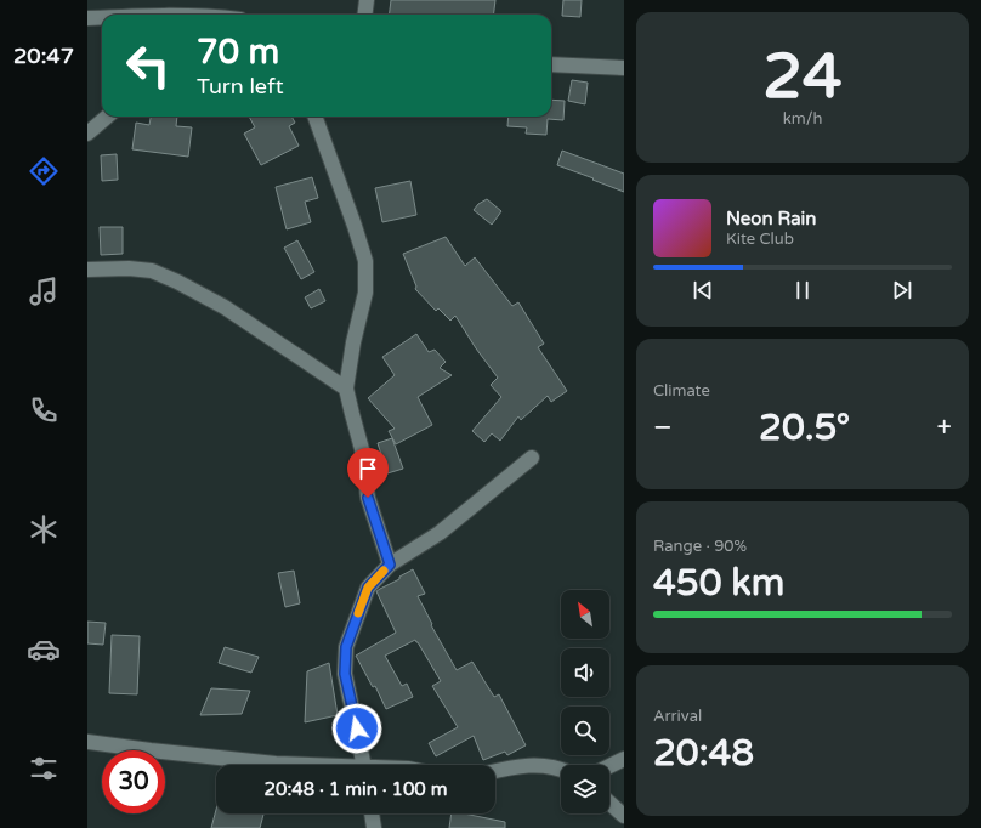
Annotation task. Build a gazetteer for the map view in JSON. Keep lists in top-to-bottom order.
{
  "north": "top left",
  "page": {
    "tabs": "20:47",
    "tile": [
      ["24", "km/h"],
      "Climate",
      ["Range · 90%", "450 km"],
      ["Arrival", "20:48"]
    ],
    "turn": ["70 m", "Turn left"],
    "song": ["Neon Rain", "Kite Club"],
    "heat": ["−", "20.5°", "+"],
    "limit": "30",
    "trip": "20:48 · 1 min · 100 m"
  }
}
